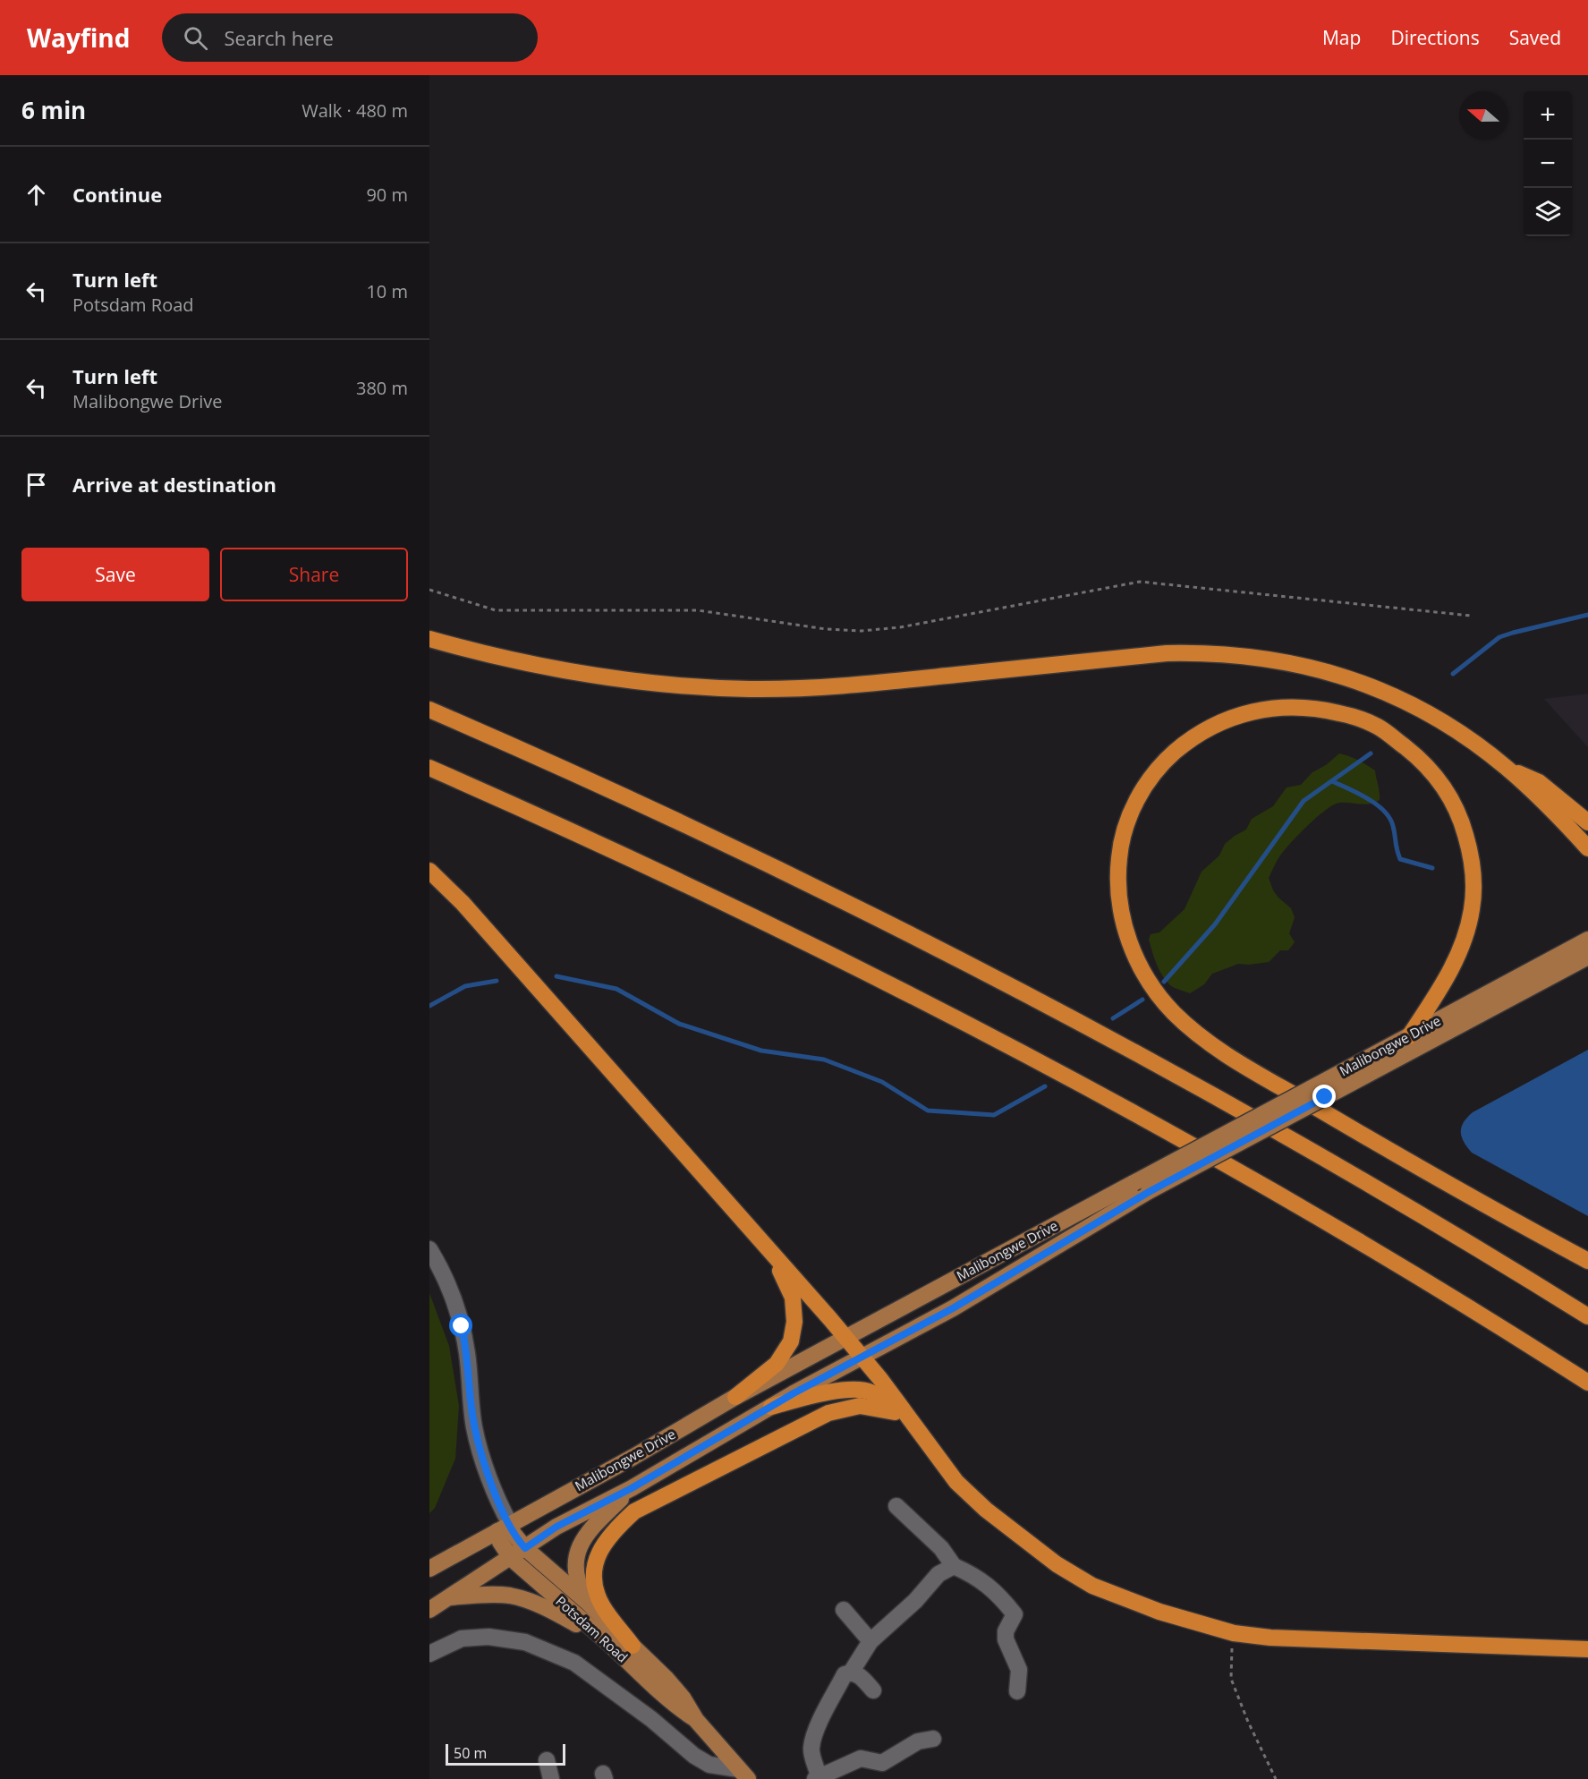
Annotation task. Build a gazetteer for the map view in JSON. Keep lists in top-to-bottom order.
{
  "streets": {
    "main road": ["Malibongwe Drive", "Potsdam Road"]
  },
  "crossings": [
    ["Malibongwe Drive", "Potsdam Road"]
  ],
  "scale_bar": "50 m",
  "north": "left",
  "page": {
    "header": "Wayfind",
    "search": "Search here",
    "nav": ["Map", "Directions", "Saved"],
    "heading": ["6 min", "Walk · 480 m"],
    "map_buttons": ["+", "−"],
    "list": [
      ["Continue", "90 m"],
      ["Turn left", "Potsdam Road", "10 m"],
      ["Turn left", "Malibongwe Drive", "380 m"],
      "Arrive at destination"
    ],
    "buttons": ["Save", "Share"],
    "scale": "50 m"
  }
}
